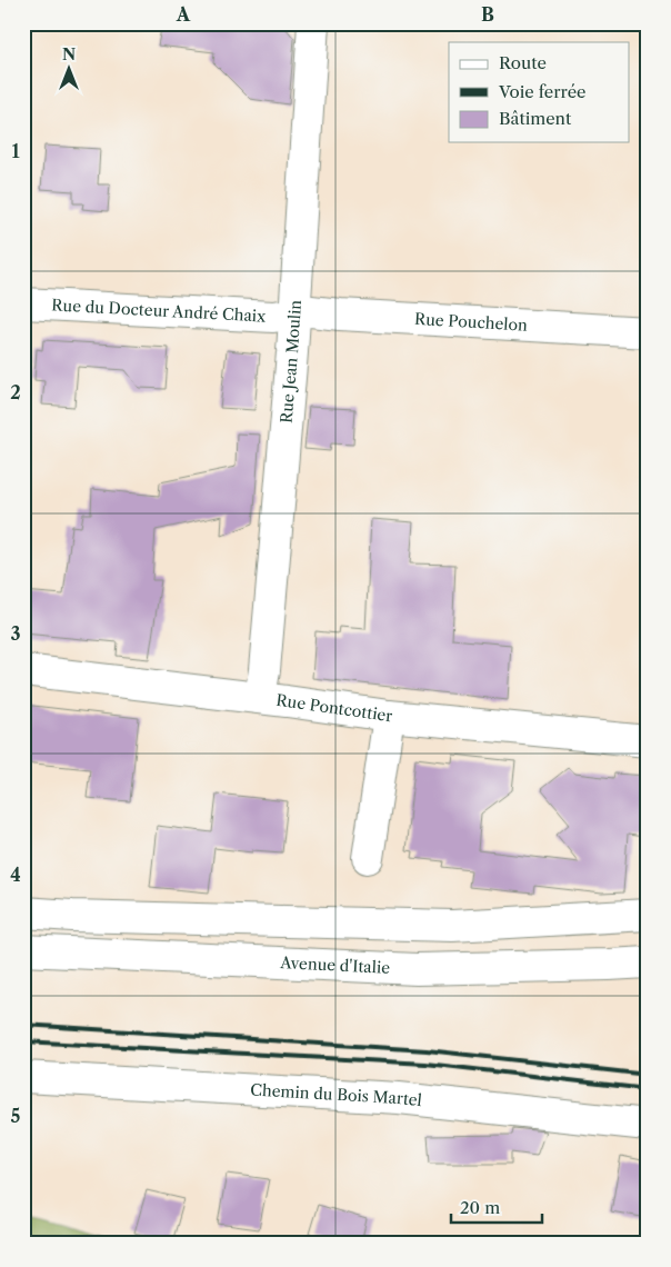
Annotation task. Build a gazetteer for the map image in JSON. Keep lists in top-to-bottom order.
{
  "streets": {
    "street": [
      "Rue du Docteur André Chaix",
      "Rue Pouchelon",
      "Rue Jean Moulin",
      "Rue Pontcottier",
      "Avenue d'Italie",
      "Chemin du Bois Martel"
    ]
  },
  "crossings": [
    ["Rue du Docteur André Chaix", "Rue Pouchelon"],
    ["Rue du Docteur André Chaix", "Rue Jean Moulin"],
    ["Rue Pouchelon", "Rue Jean Moulin"],
    ["Rue Jean Moulin", "Rue Pontcottier"]
  ],
  "legend": ["Route", "Voie ferrée", "Bâtiment"],
  "scale_bar": "20 m",
  "north": "top",
  "grid": {
    "columns": ["A", "B"],
    "rows": [
      "1",
      "2",
      "3",
      "4",
      "5"
    ]
  }
}
